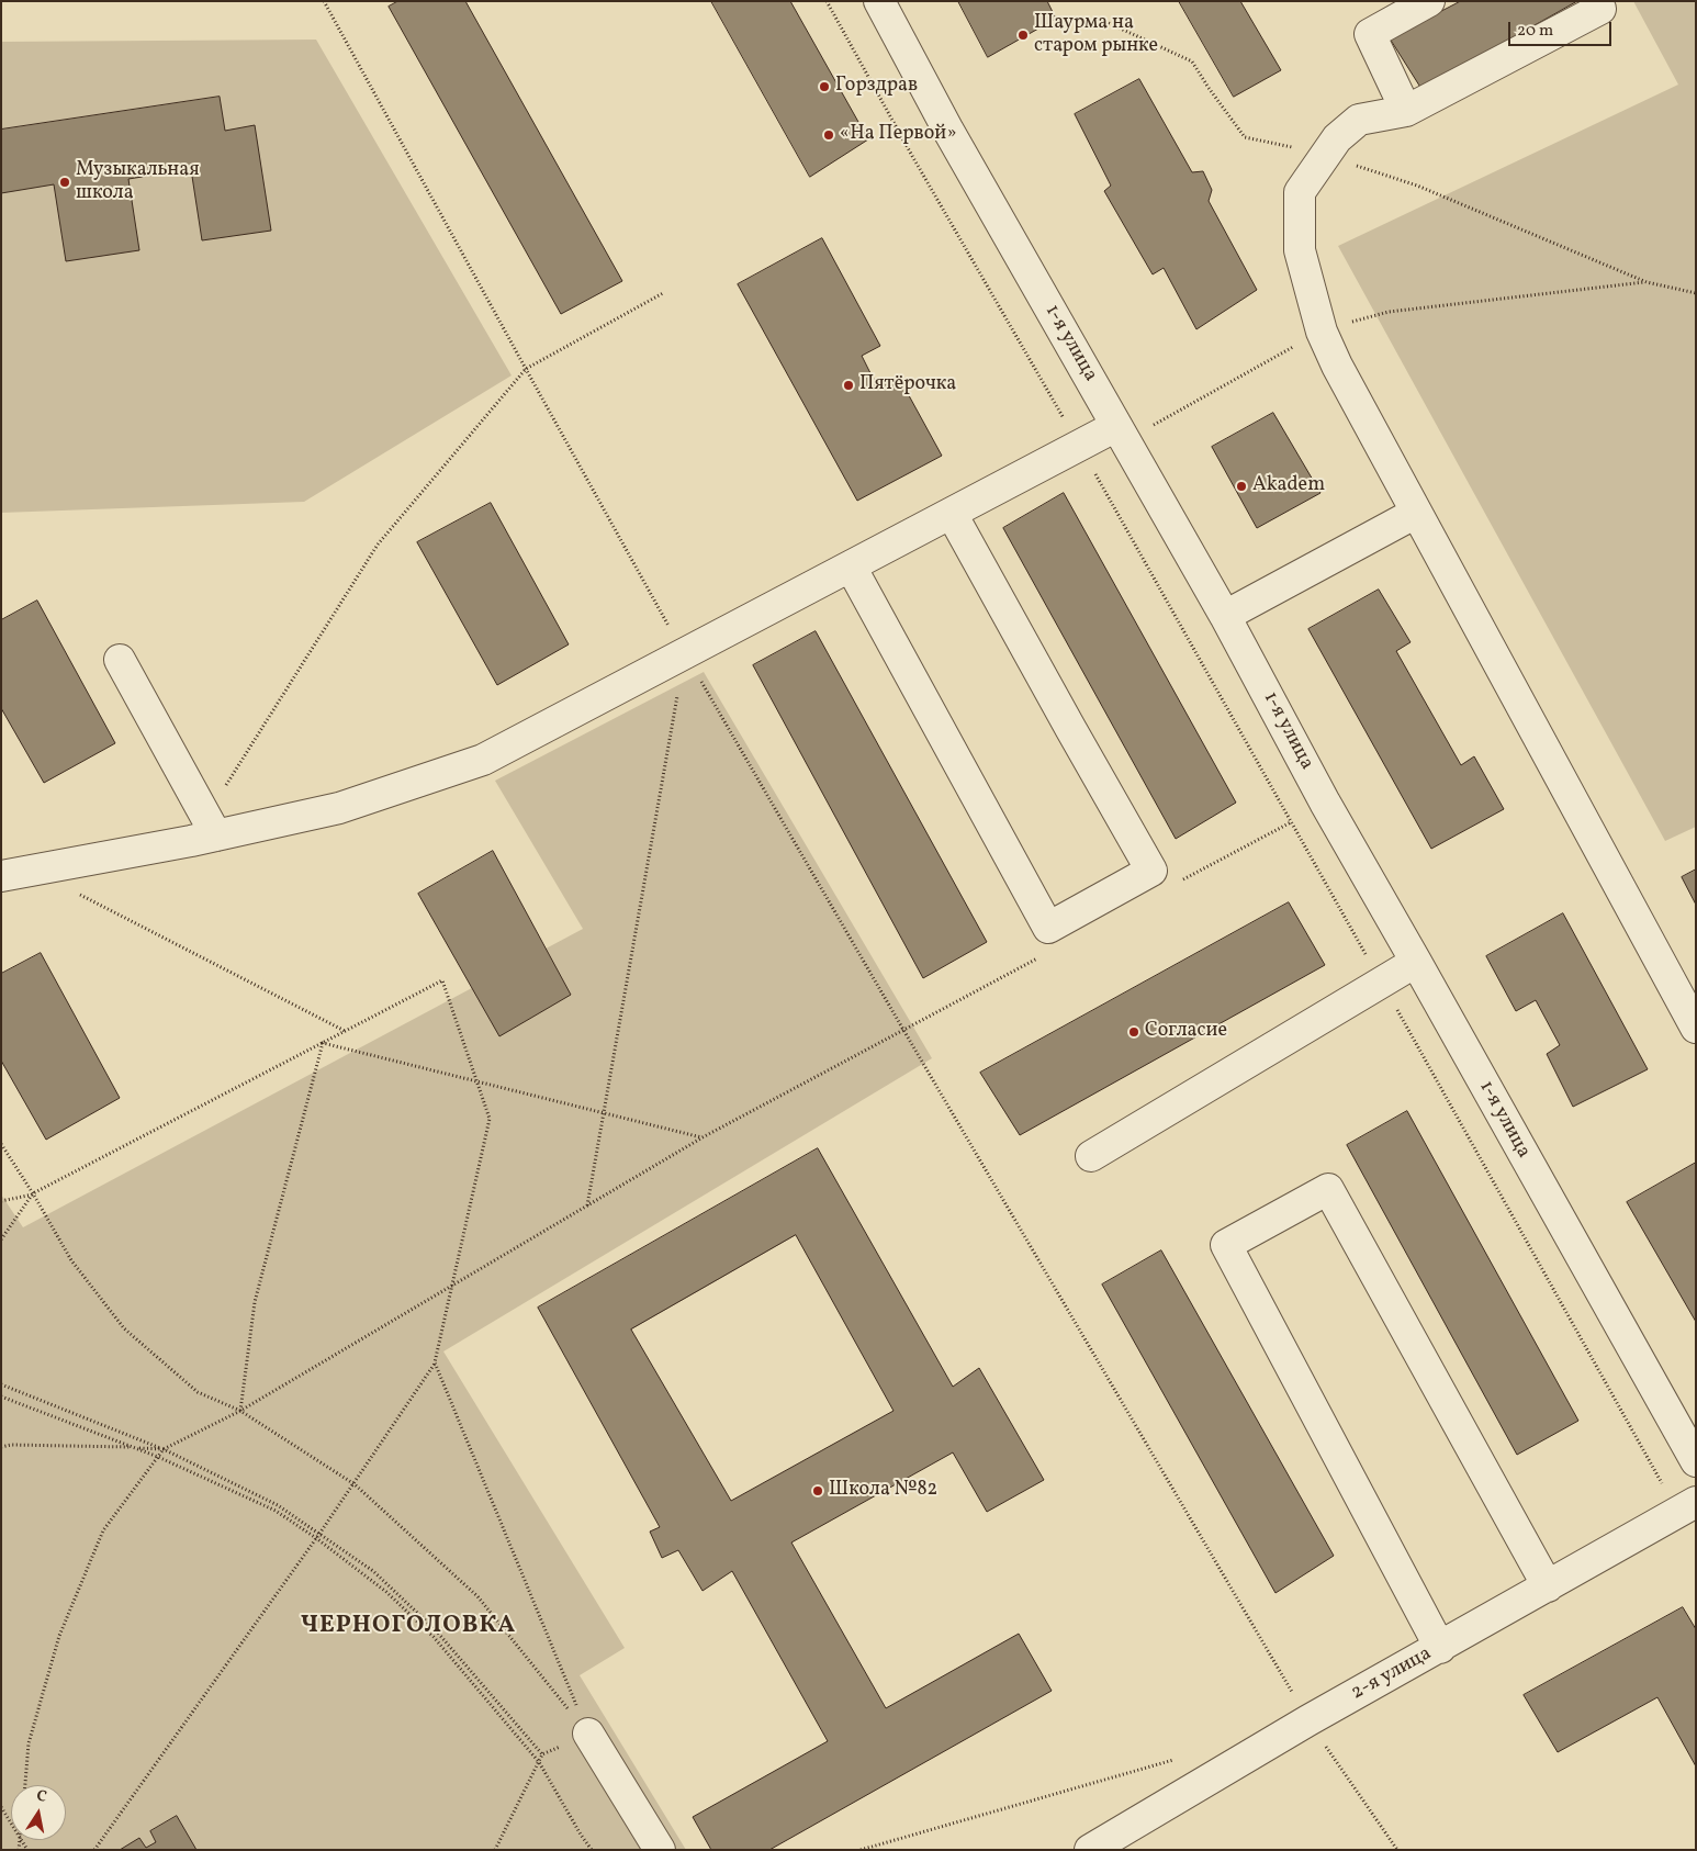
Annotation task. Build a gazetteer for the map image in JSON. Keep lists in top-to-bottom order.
{
  "streets": {
    "street": ["1-я улица", "2-я улица"]
  },
  "districts": ["ЧЕРНОГОЛОВКА"],
  "places": [
    "Шаурма на старом рынке",
    "Горздрав",
    "«На Первой»",
    "Музыкальная школа",
    "Пятёрочка",
    "Akadem",
    "Согласие",
    "Школа №82"
  ],
  "scale_bar": "20 m",
  "north": "top"
}
